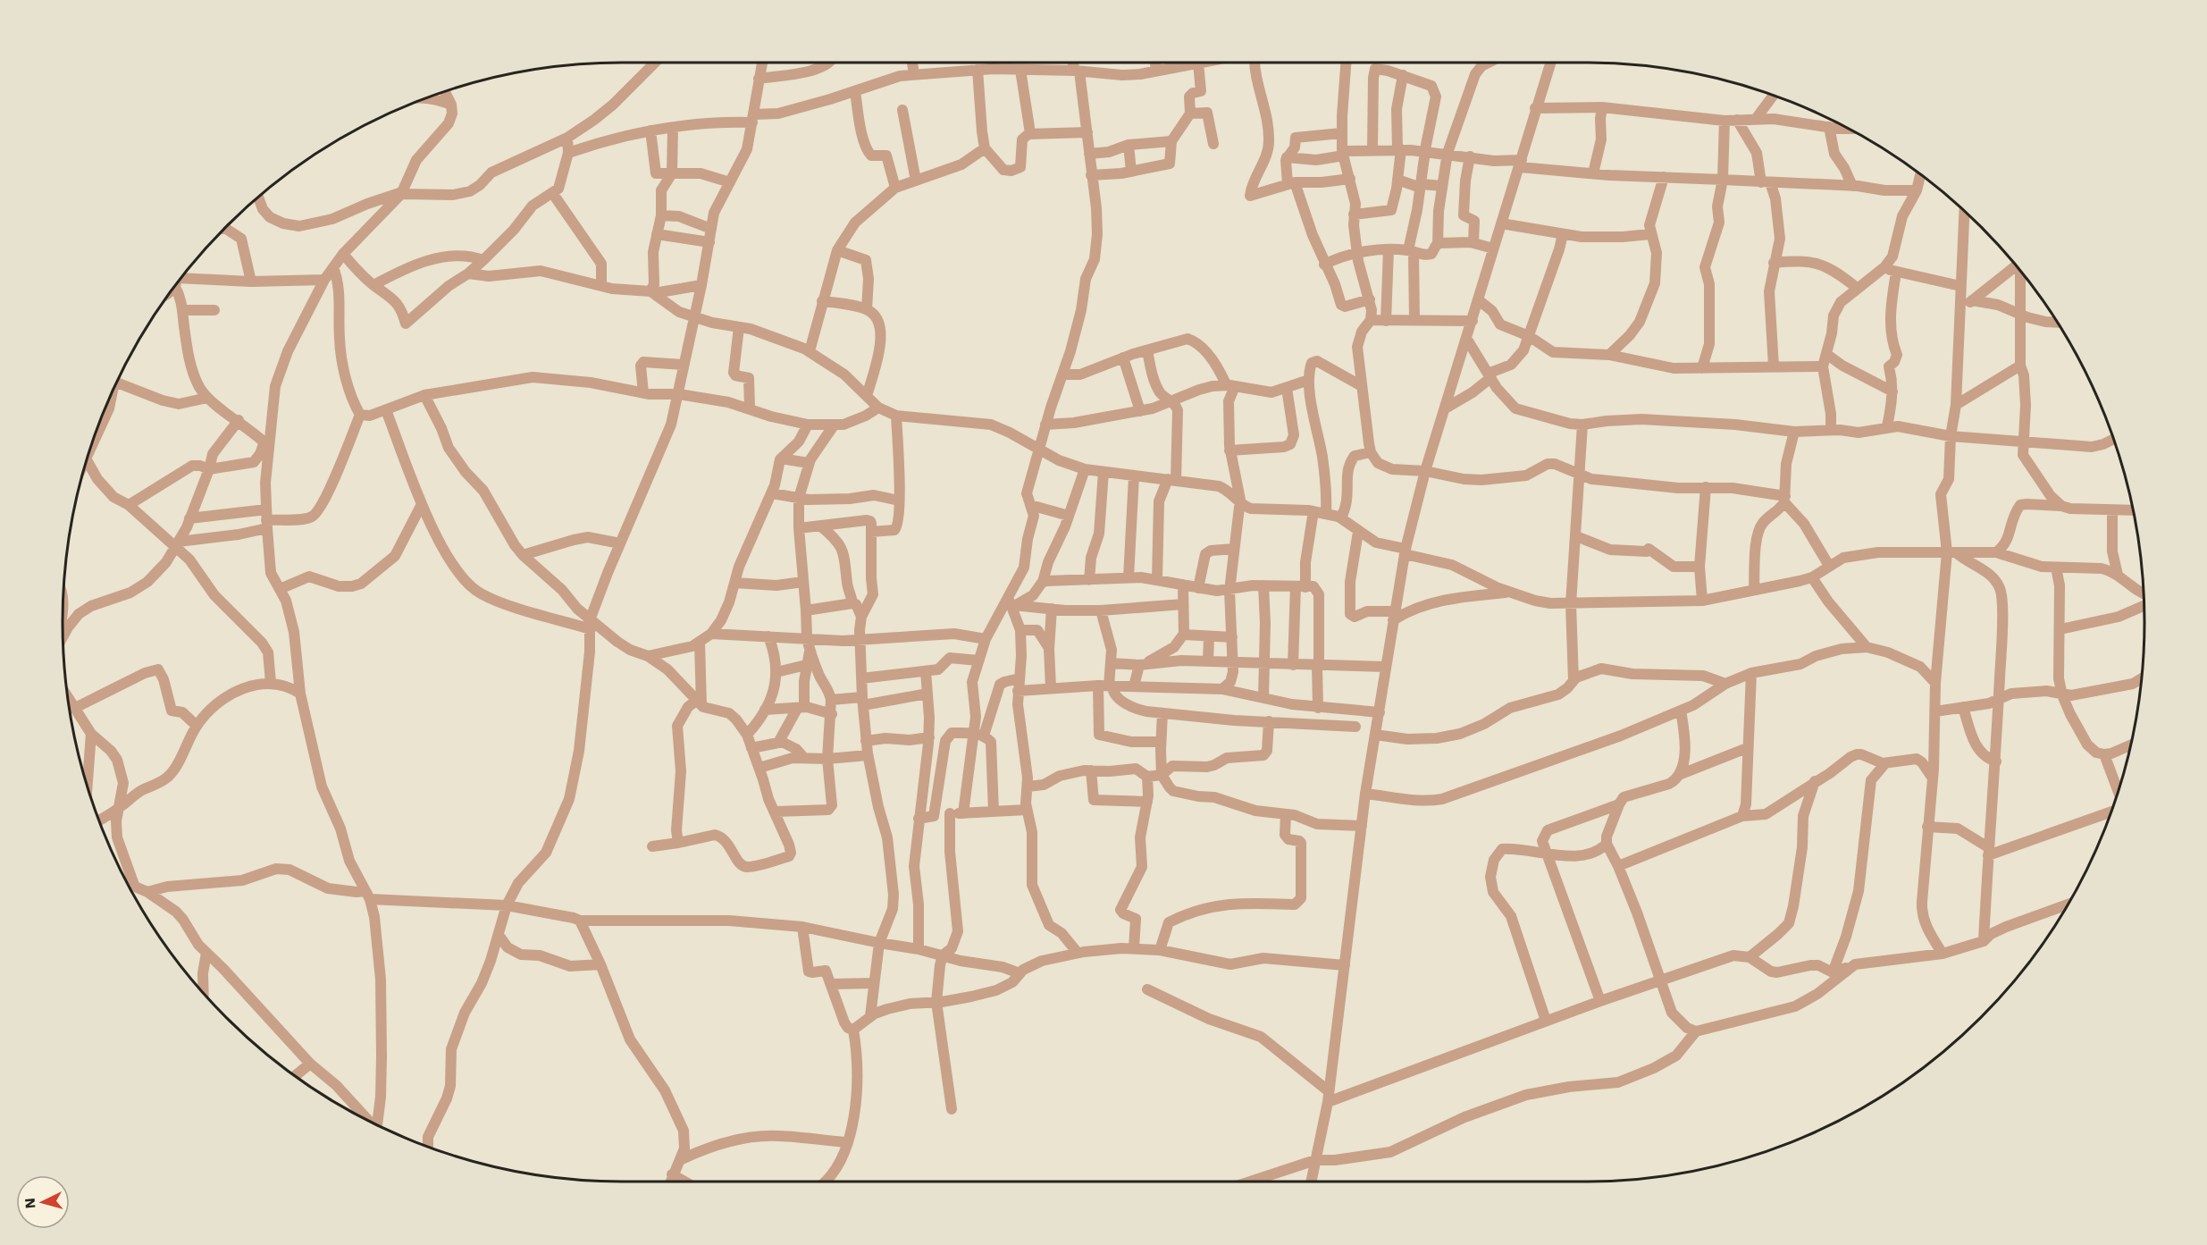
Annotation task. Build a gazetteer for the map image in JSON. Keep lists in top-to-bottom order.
{
  "north": "left"
}
